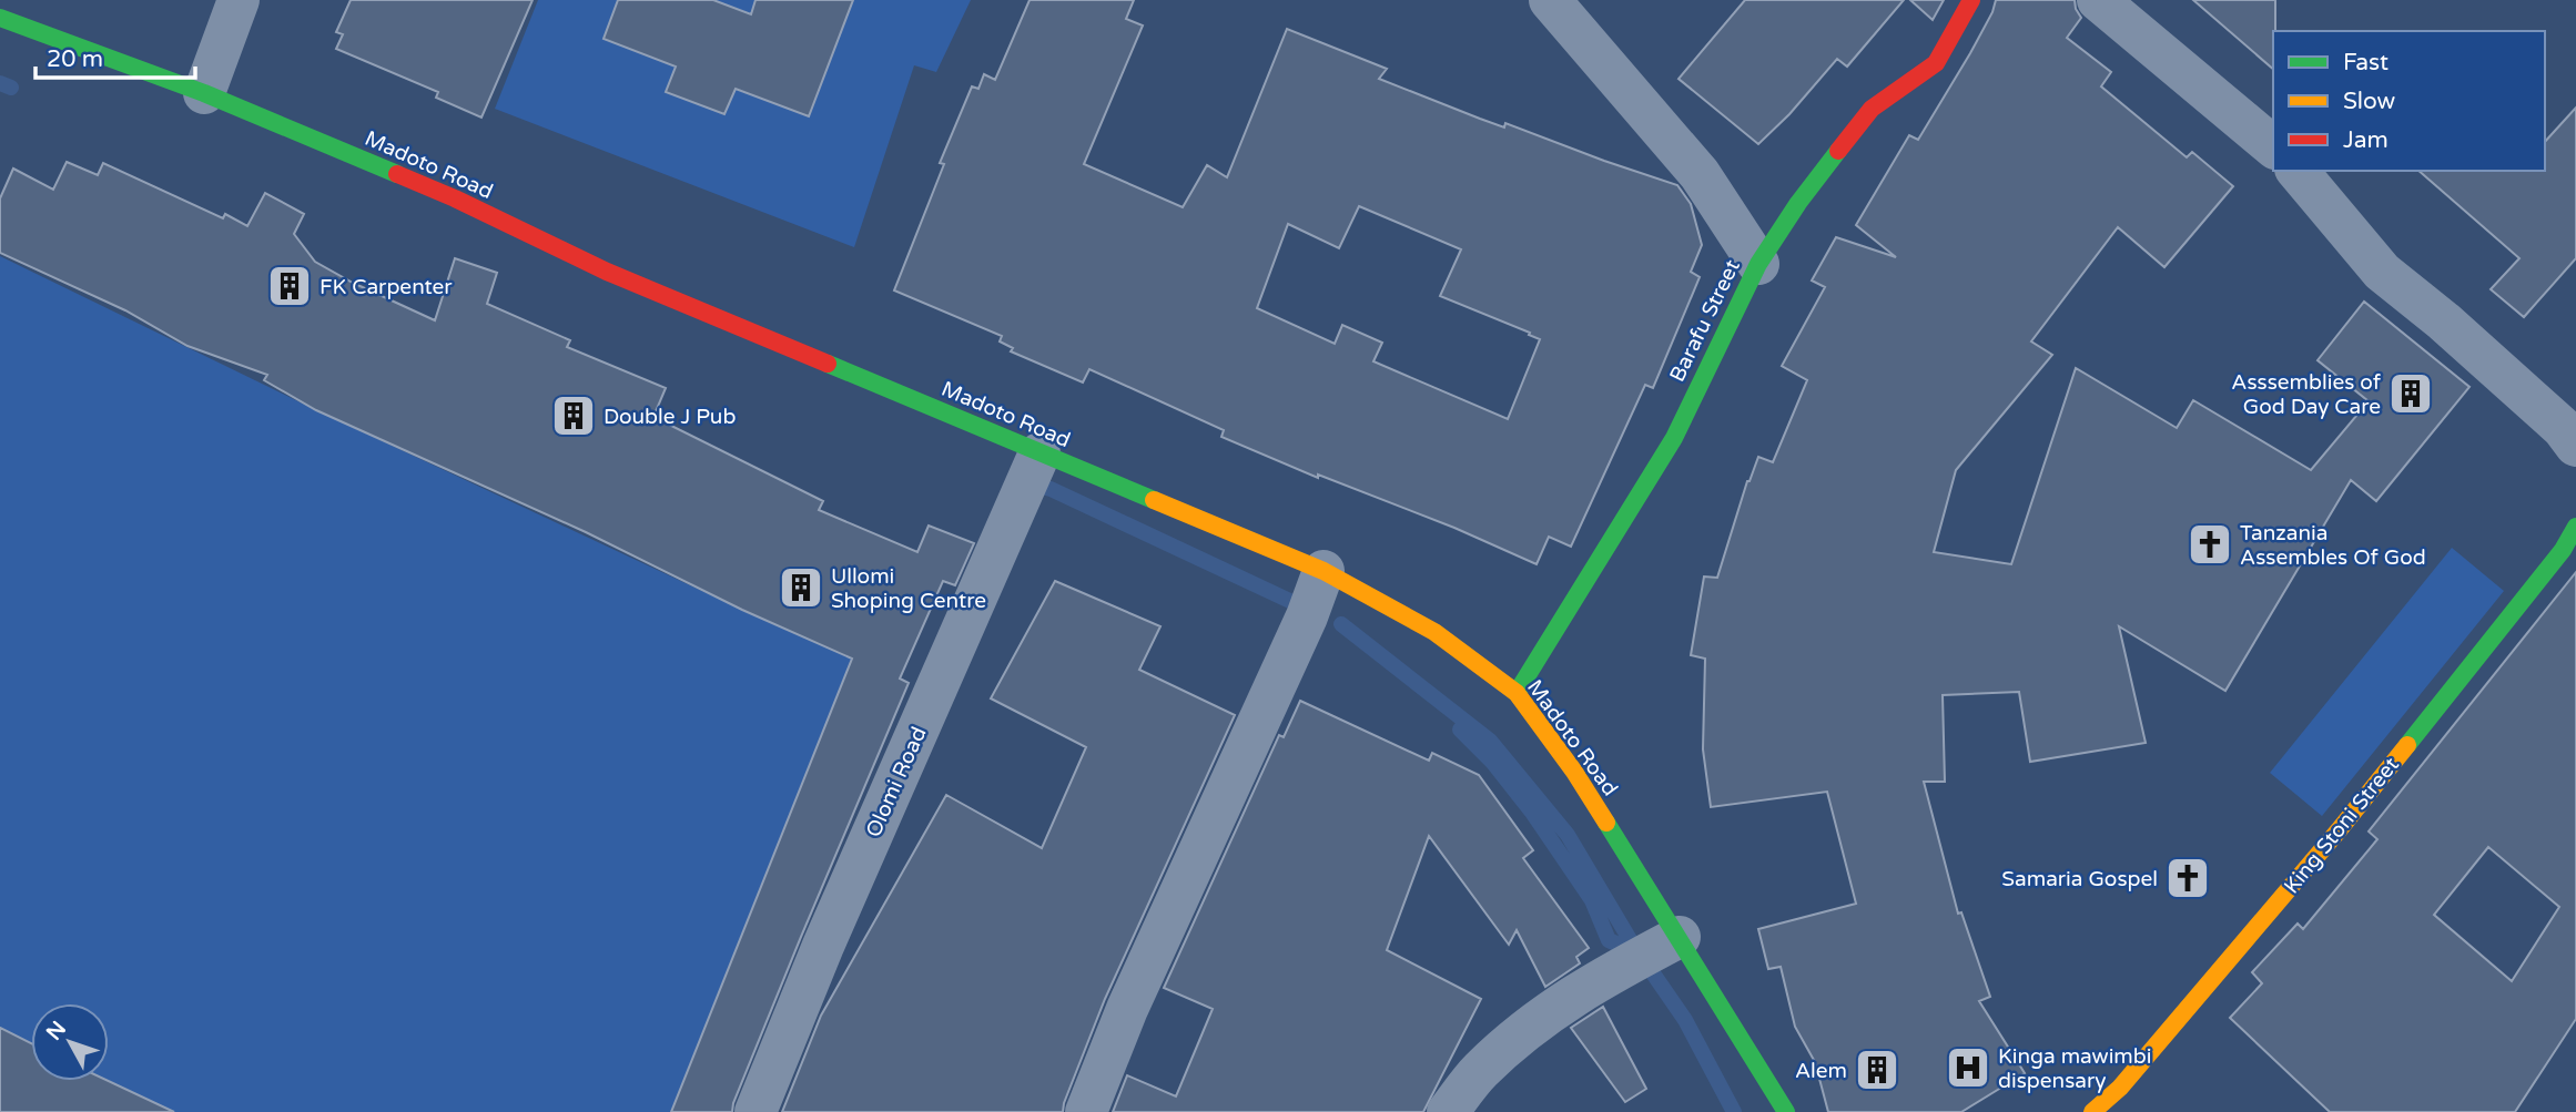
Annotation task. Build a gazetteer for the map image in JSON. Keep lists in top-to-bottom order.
{
  "streets": {
    "main road": ["Madoto Road", "Barafu Street", "King Stoni Street"],
    "street": ["Olomi Road"]
  },
  "crossings": [
    ["Madoto Road", "Barafu Street"],
    ["Madoto Road", "Olomi Road"]
  ],
  "places": {
    "building": [
      "FK Carpenter",
      "Asssemblies of God Day Care",
      "Double J Pub",
      "Ullomi Shoping Centre",
      "Alem"
    ],
    "church": ["Tanzania Assembles Of God", "Samaria Gospel"],
    "hospital": ["Kinga mawimbi dispensary"]
  },
  "legend": ["Fast", "Slow", "Jam"],
  "scale_bar": "20 m",
  "north": "top left"
}
